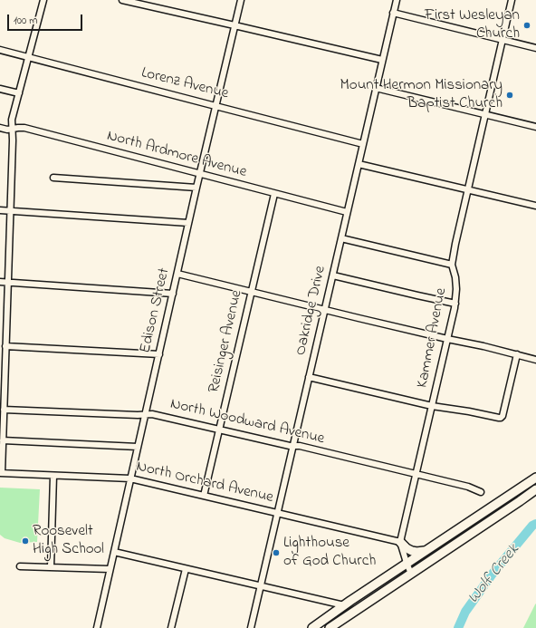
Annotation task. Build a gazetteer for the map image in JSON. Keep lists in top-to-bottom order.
{
  "streets": {
    "street": [
      "Lorenz Avenue",
      "North Ardmore Avenue",
      "Edison Street",
      "Oakridge Drive",
      "Kammer Avenue",
      "Reisinger Avenue",
      "North Woodward Avenue",
      "North Orchard Avenue"
    ]
  },
  "crossings": [
    ["Lorenz Avenue", "Edison Street"],
    ["Lorenz Avenue", "Oakridge Drive"],
    ["North Ardmore Avenue", "Edison Street"],
    ["North Ardmore Avenue", "Oakridge Drive"],
    ["North Ardmore Avenue", "Reisinger Avenue"],
    ["Edison Street", "North Woodward Avenue"],
    ["Edison Street", "North Orchard Avenue"],
    ["Oakridge Drive", "North Woodward Avenue"],
    ["Oakridge Drive", "North Orchard Avenue"],
    ["Kammer Avenue", "North Woodward Avenue"],
    ["Kammer Avenue", "North Orchard Avenue"],
    ["Reisinger Avenue", "North Woodward Avenue"],
    ["Reisinger Avenue", "North Orchard Avenue"]
  ],
  "water": ["Wolf Creek"],
  "places": [
    "First Wesleyan Church",
    "Mount Hermon Missionary Baptist Church",
    "Roosevelt High School",
    "Lighthouse of God Church"
  ],
  "scale_bar": "100 m"
}
